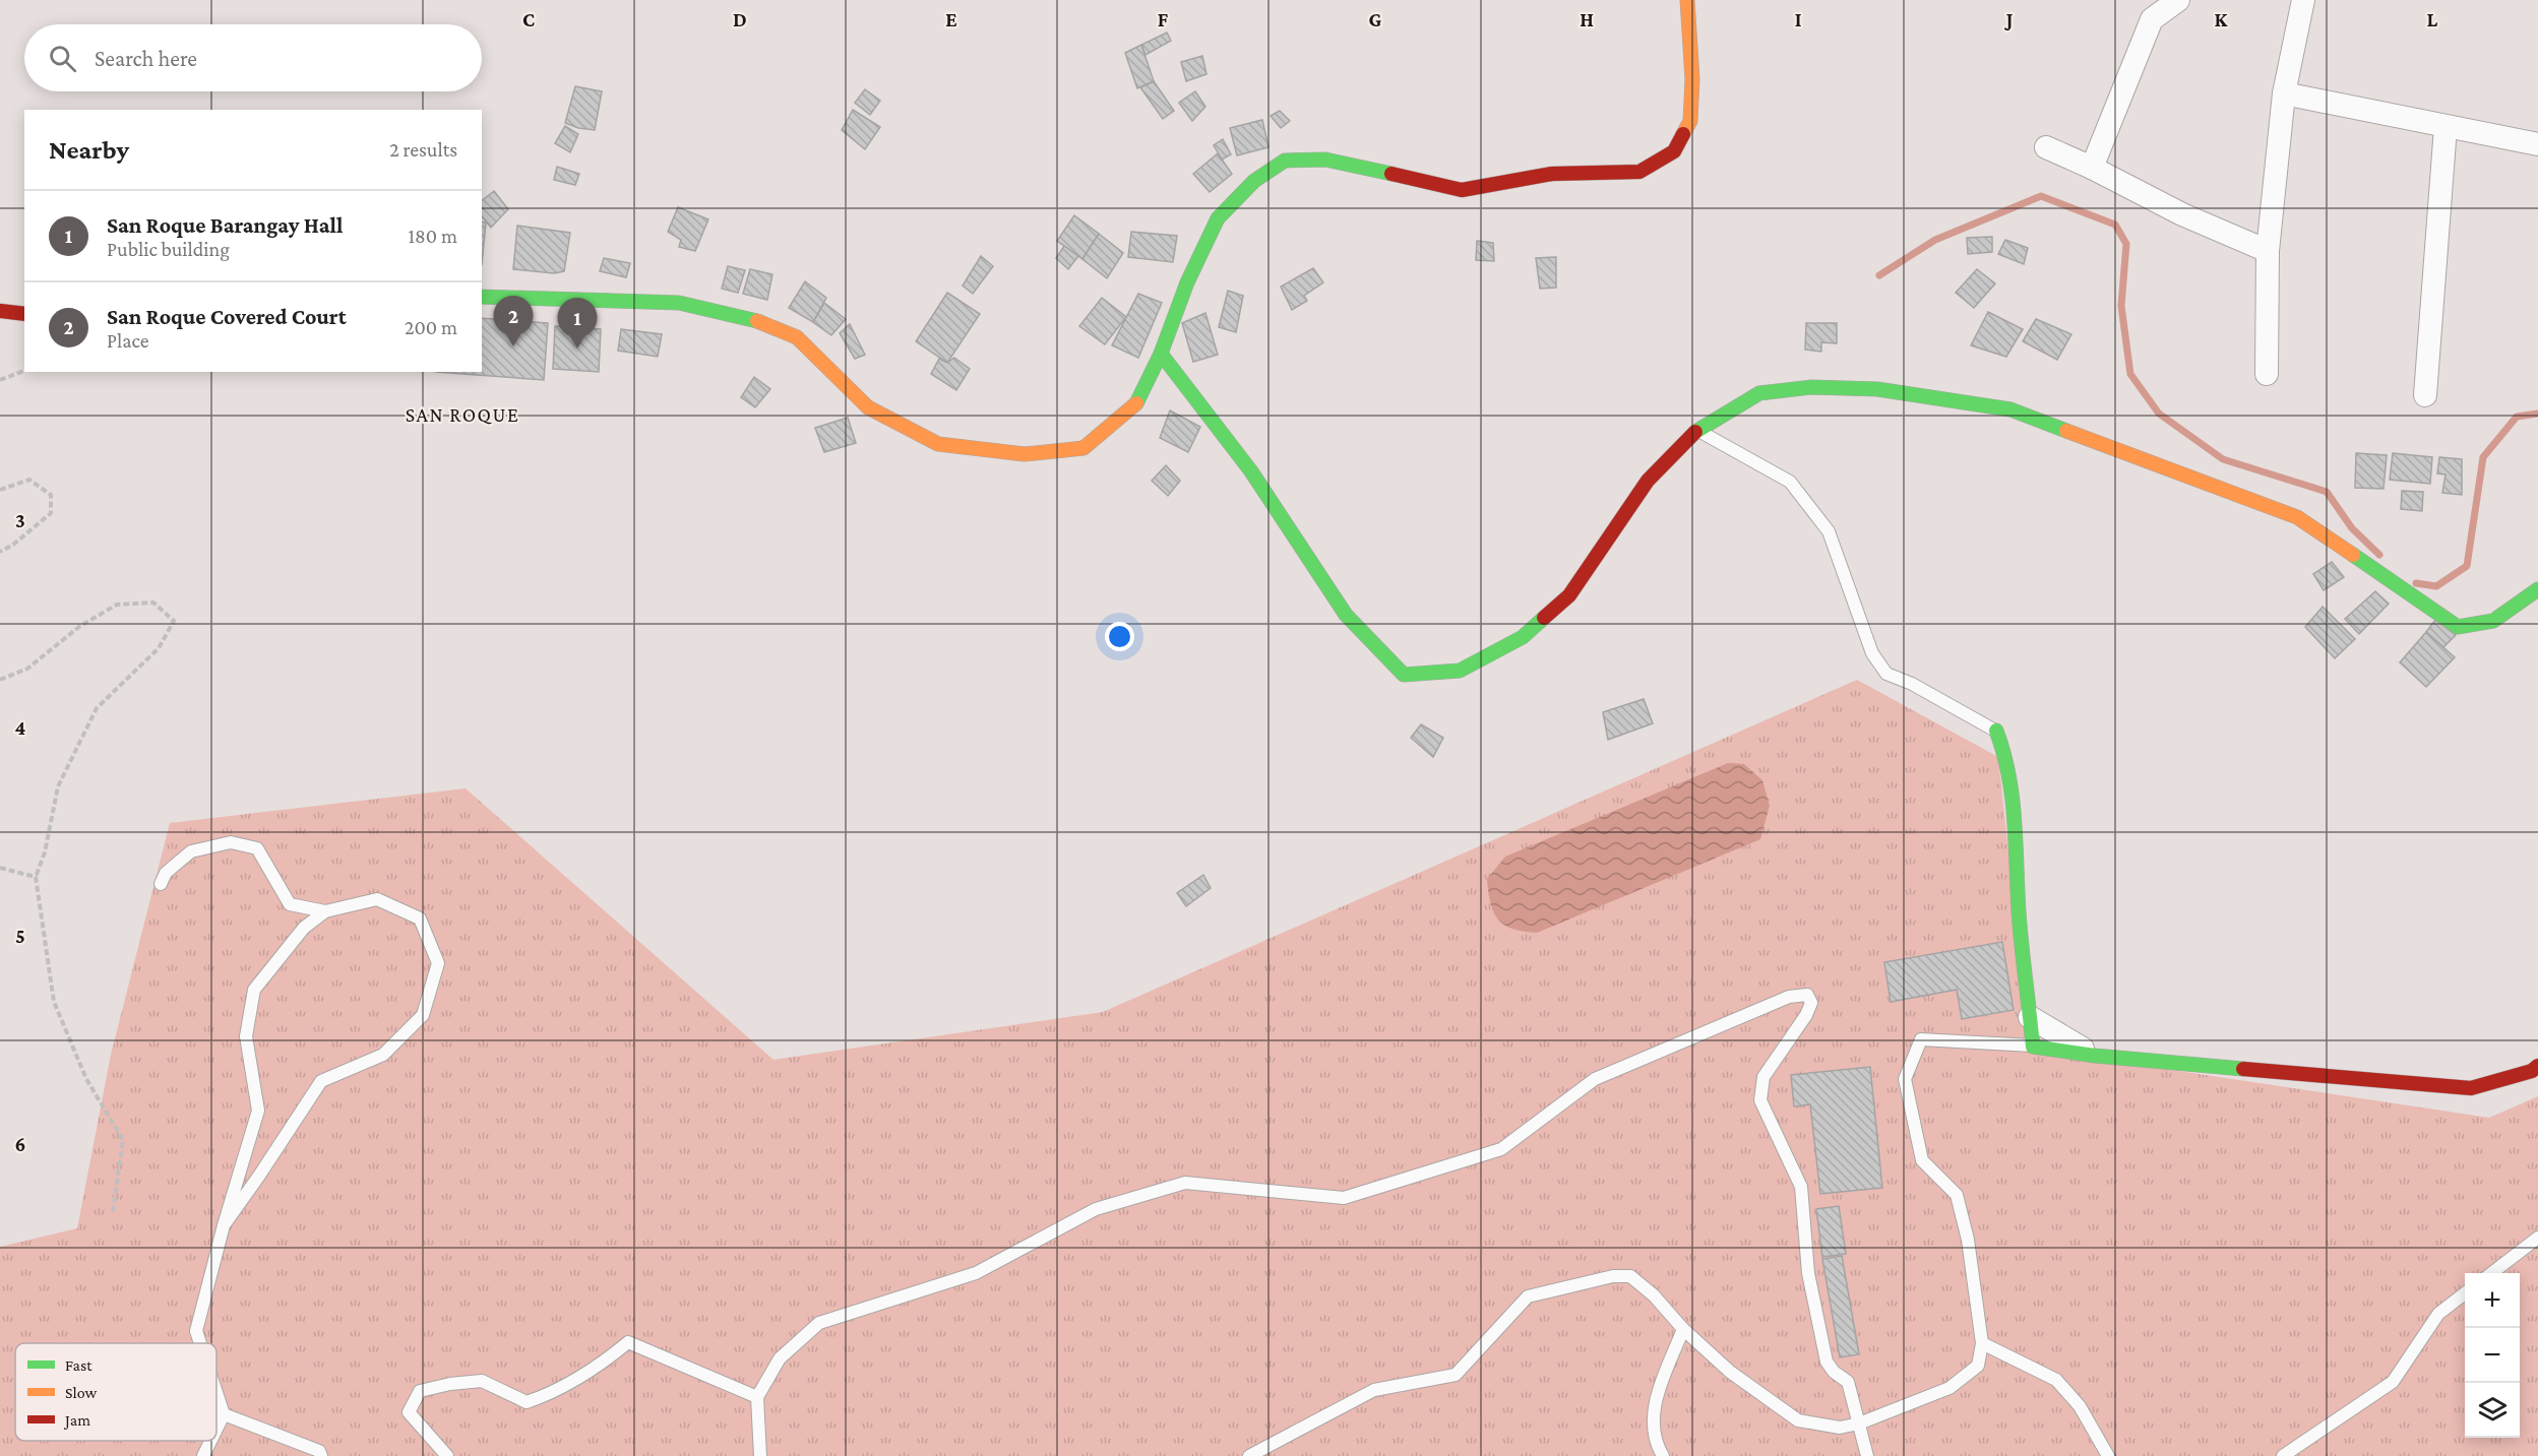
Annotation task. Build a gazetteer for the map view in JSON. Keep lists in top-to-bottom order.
{
  "districts": ["SAN ROQUE"],
  "legend": ["Fast", "Slow", "Jam"],
  "page": {
    "search": "Search here",
    "heading": ["Nearby", "2 results"],
    "list": [
      {
        "mark": "1",
        "name": "San Roque Barangay Hall",
        "note": "Public building",
        "value": "180 m"
      },
      {
        "mark": "2",
        "name": "San Roque Covered Court",
        "note": "Place",
        "value": "200 m"
      }
    ],
    "pins": ["2", "1"],
    "map_buttons": ["+", "−"]
  },
  "grid": {
    "columns": [
      "C",
      "D",
      "E",
      "F",
      "G",
      "H",
      "I",
      "J",
      "K",
      "L"
    ],
    "rows": [
      "3",
      "4",
      "5",
      "6"
    ]
  }
}
